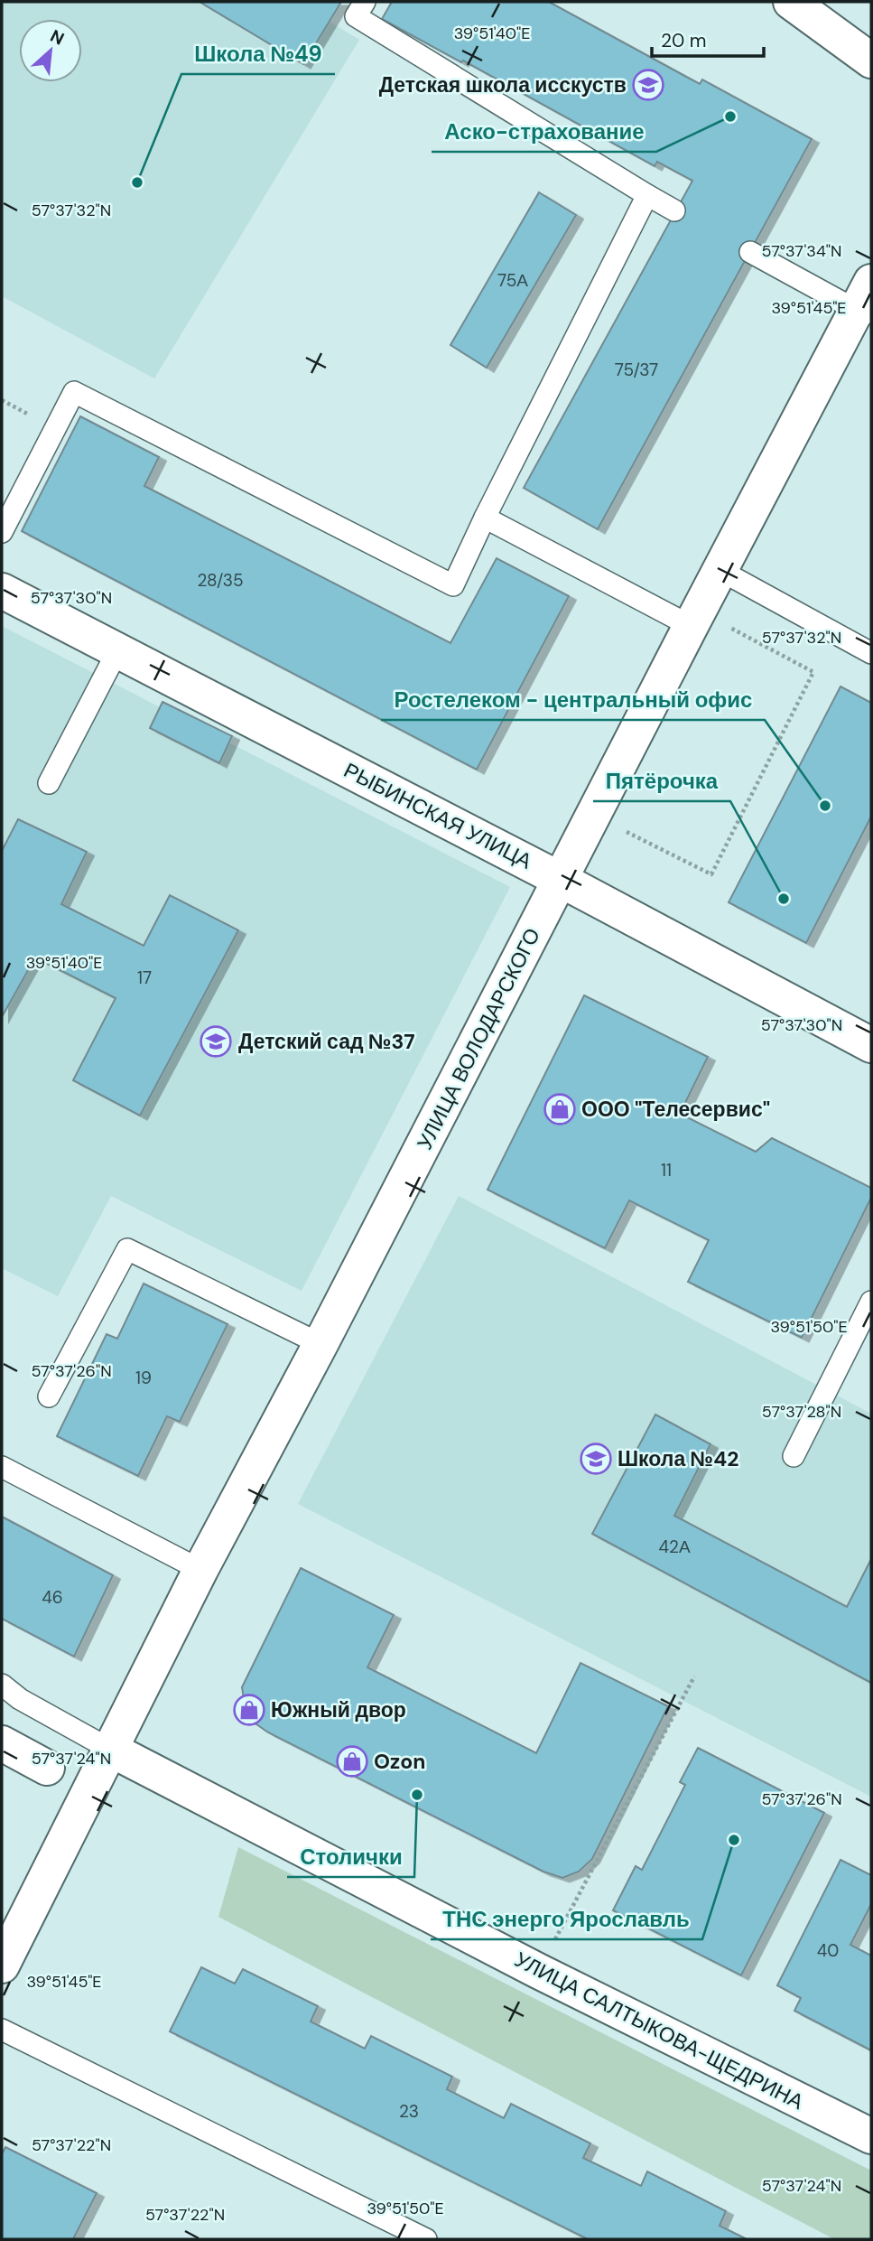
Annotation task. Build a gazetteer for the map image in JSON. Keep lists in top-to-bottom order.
{
  "streets": {
    "street": ["РЫБИНСКАЯ УЛИЦА", "УЛИЦА ВОЛОДАРСКОГО", "УЛИЦА САЛТЫКОВА-ЩЕДРИНА"]
  },
  "crossings": [
    ["РЫБИНСКАЯ УЛИЦА", "УЛИЦА ВОЛОДАРСКОГО"],
    ["УЛИЦА ВОЛОДАРСКОГО", "УЛИЦА САЛТЫКОВА-ЩЕДРИНА"]
  ],
  "places": {
    "school or university": ["Детская школа исскуств", "Детский сад №37", "Школа №42"],
    "other": [
      "Аско-страхование",
      "Школа №49",
      "Ростелеком - центральный офис",
      "Пятёрочка",
      "Столички",
      "ТНС энерго Ярославль"
    ],
    "shop": ["ООО \"Телесервис\"", "Южный двор", "Ozon"]
  },
  "house_numbers": [
    "75А",
    "75/37",
    "28/35",
    "17",
    "11",
    "19",
    "42А",
    "46",
    "40",
    "23"
  ],
  "scale_bar": "20 m",
  "north": "top right",
  "coordinates": [
    "39°51'40\"E",
    "57°37'32\"N",
    "57°37'34\"N",
    "39°51'45\"E",
    "57°37'30\"N",
    "39°51'50\"E",
    "57°37'26\"N",
    "57°37'28\"N",
    "57°37'24\"N",
    "57°37'22\"N"
  ]
}
